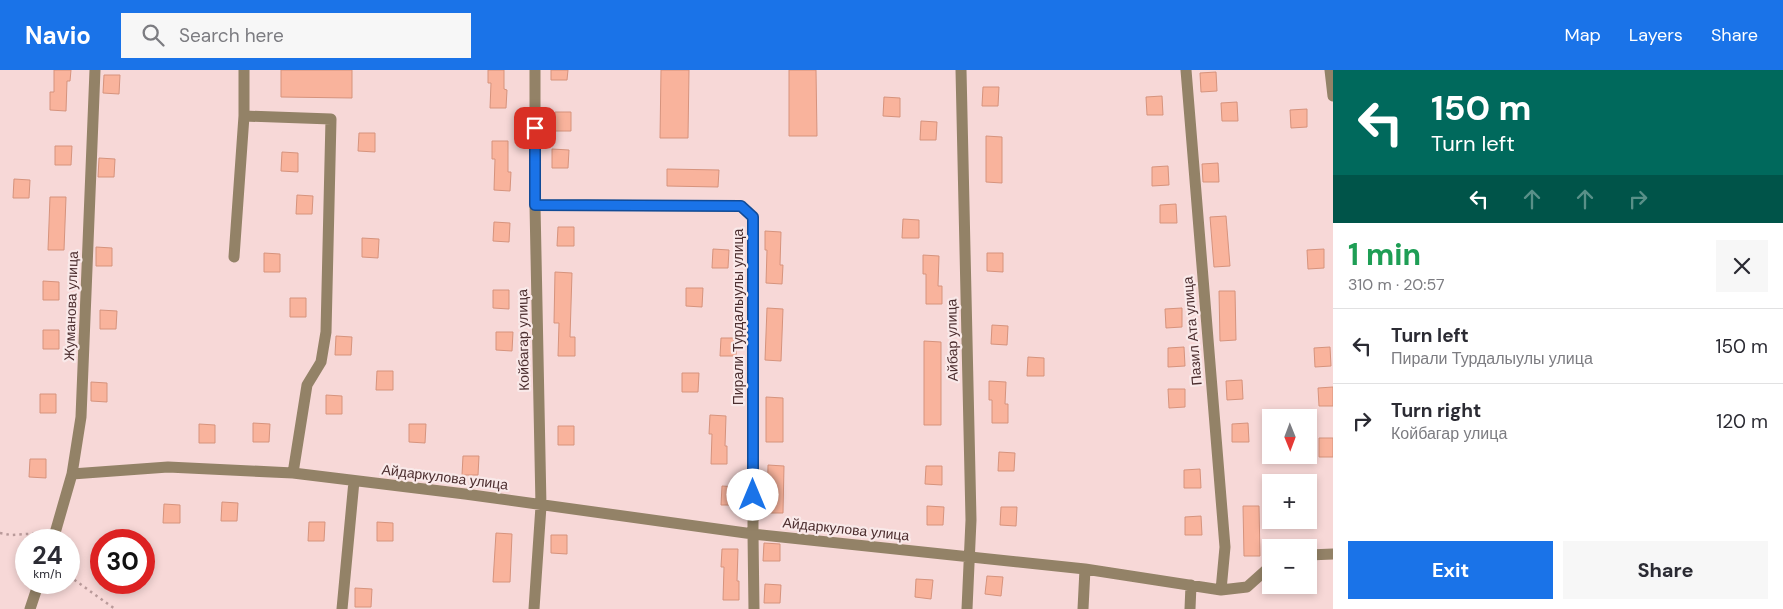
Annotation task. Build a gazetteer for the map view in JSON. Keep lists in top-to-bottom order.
{
  "streets": {
    "street": [
      "Жуманова улица",
      "Пирали Турдалыулы улица",
      "Пазил Ата улица",
      "Койбагар улица",
      "Айбар улица",
      "Айдаркулова улица"
    ]
  },
  "crossings": [
    ["Жуманова улица", "Айдаркулова улица"],
    ["Пирали Турдалыулы улица", "Койбагар улица"],
    ["Пирали Турдалыулы улица", "Айдаркулова улица"],
    ["Пазил Ата улица", "Айдаркулова улица"],
    ["Койбагар улица", "Айдаркулова улица"],
    ["Айбар улица", "Айдаркулова улица"]
  ],
  "north": "bottom",
  "page": {
    "header": "Navio",
    "search": "Search here",
    "nav": ["Map", "Layers", "Share"],
    "turn": ["150 m", "Turn left"],
    "heading": ["1 min", "310 m · 20:57"],
    "list": [
      {
        "name": "Turn left",
        "note": "Пирали Турдалыулы улица",
        "value": "150 m"
      },
      {
        "name": "Turn right",
        "note": "Койбагар улица",
        "value": "120 m"
      }
    ],
    "map_buttons": ["+", "−"],
    "speed": "24 km/h",
    "limit": "30",
    "buttons": ["Exit", "Share"]
  }
}
